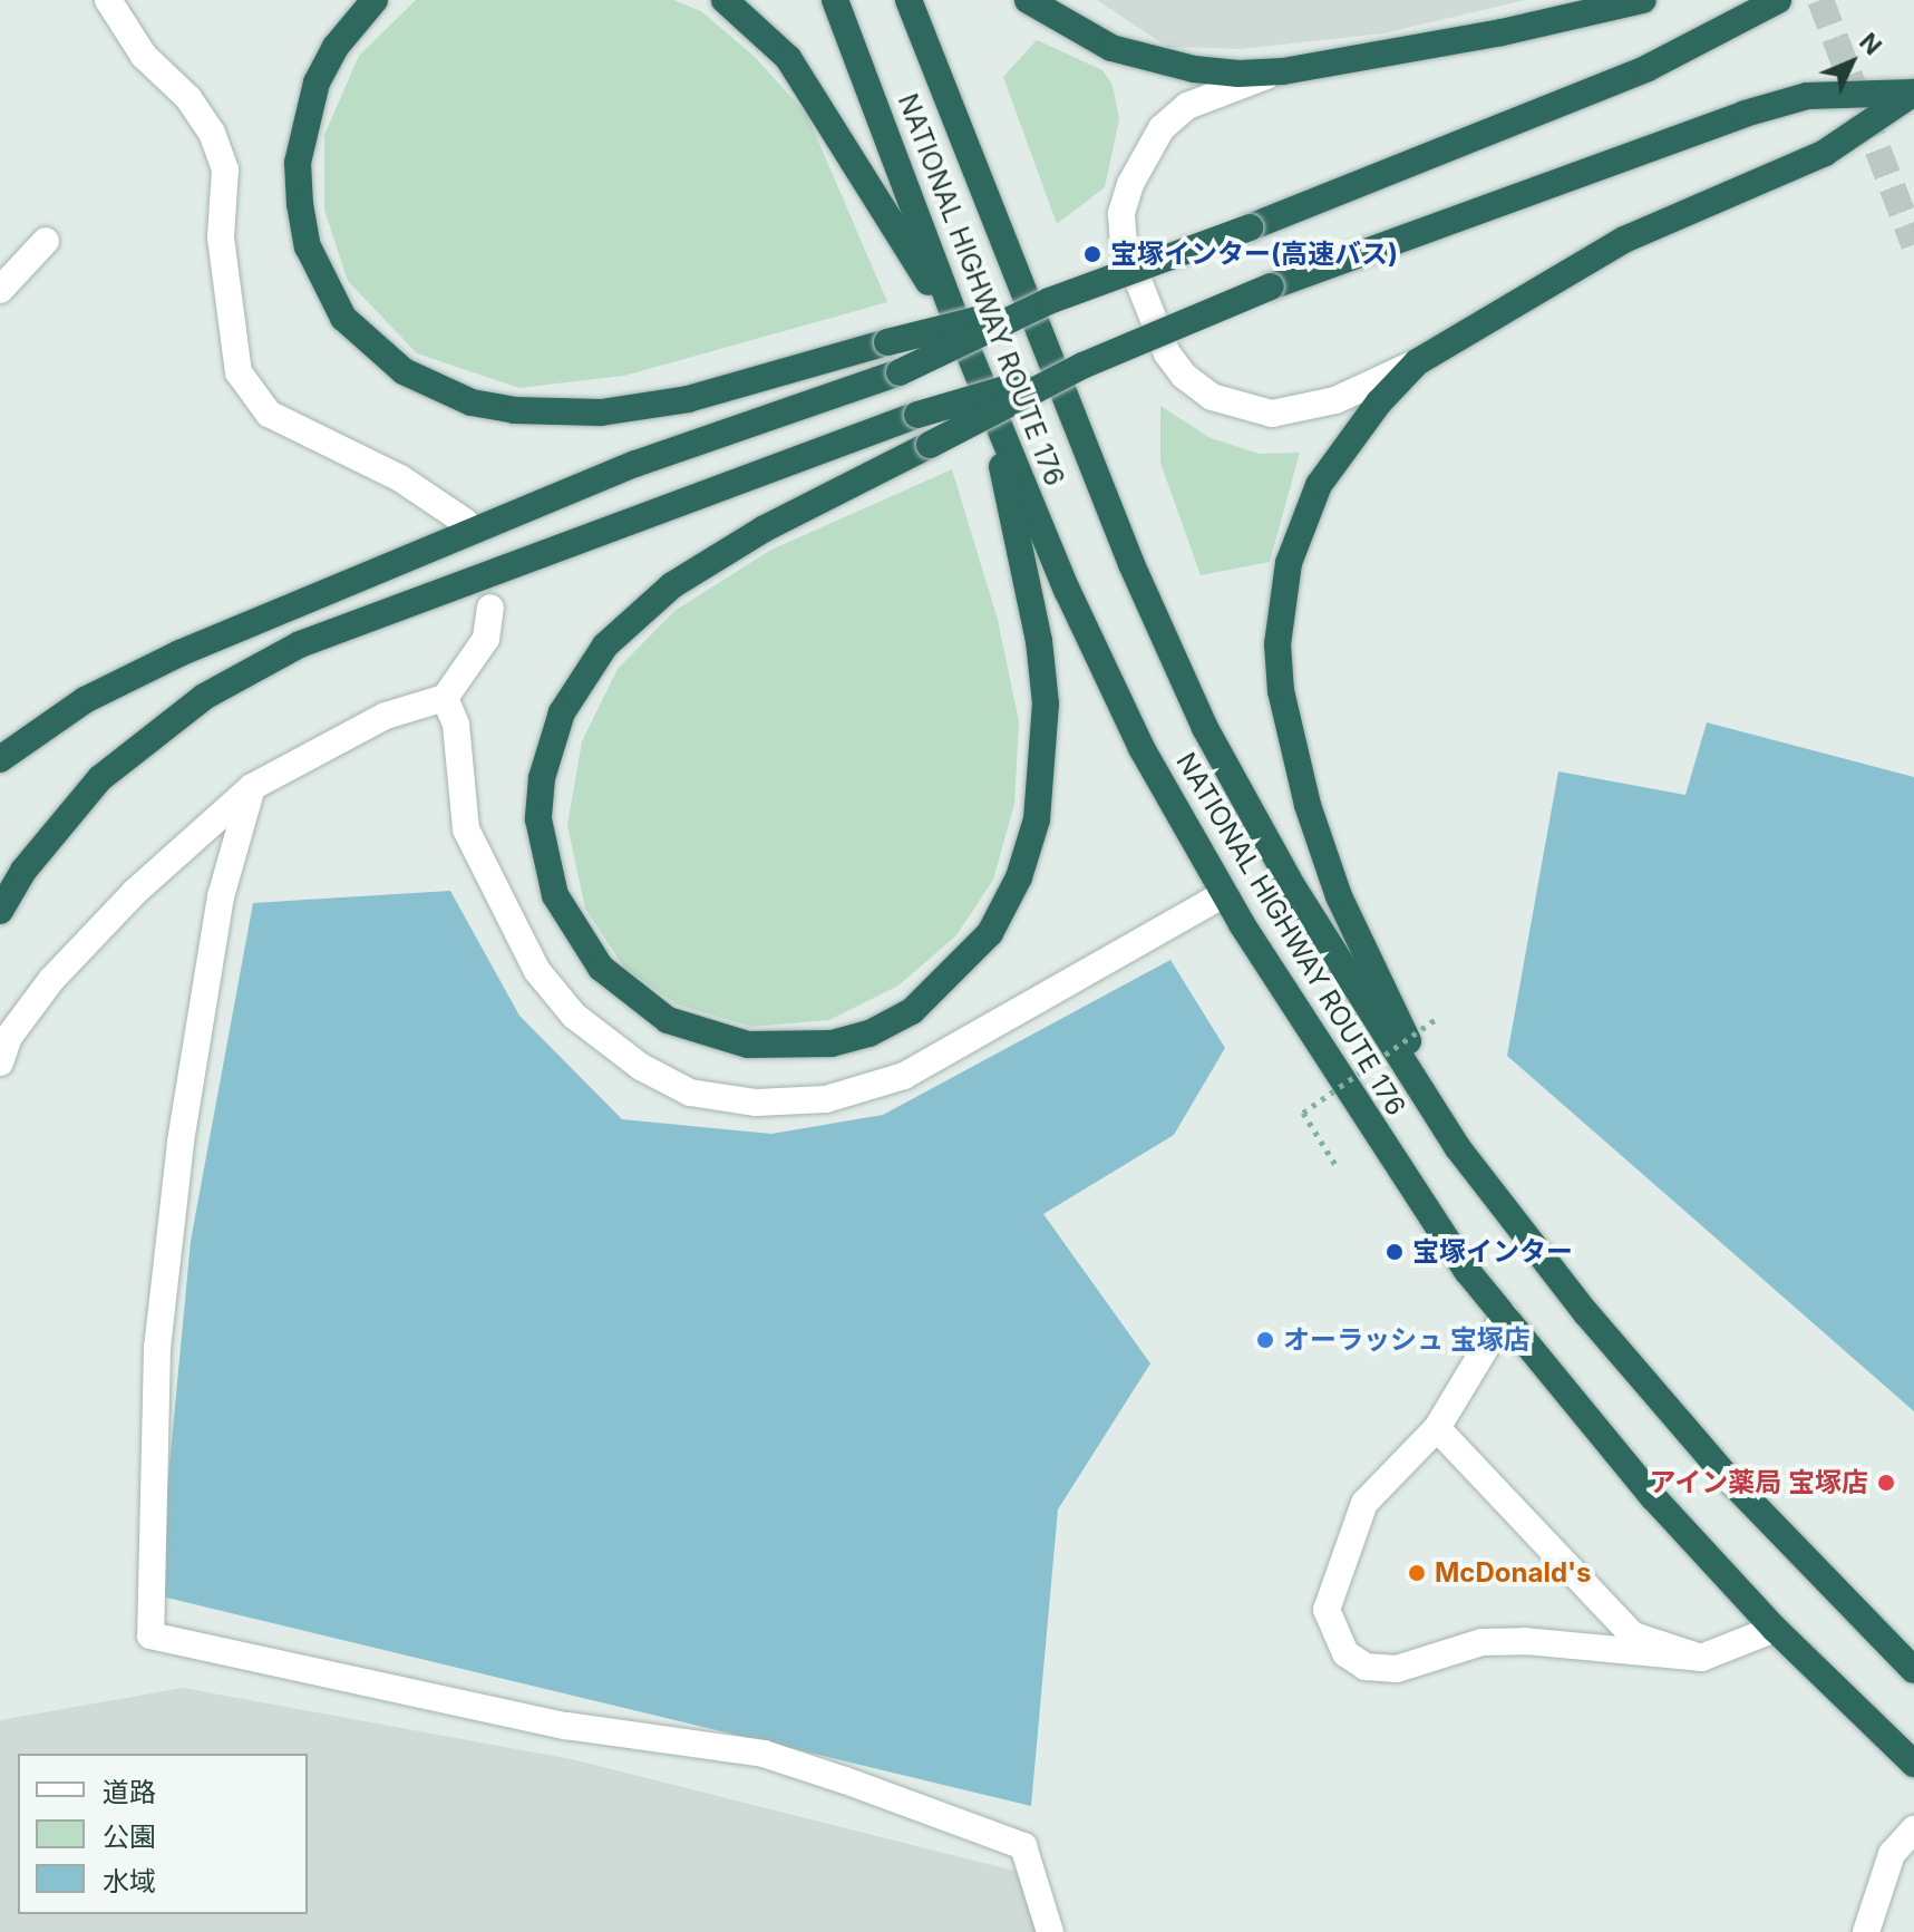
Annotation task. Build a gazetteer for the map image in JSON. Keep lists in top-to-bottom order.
{
  "streets": {
    "highway": ["NATIONAL HIGHWAY ROUTE 176"]
  },
  "places": [
    "宝塚インター(高速バス)",
    "宝塚インター",
    "オーラッシュ 宝塚店",
    "アイン薬局 宝塚店",
    "McDonald's"
  ],
  "legend": ["道路", "公園", "水域"],
  "north": "top right"
}
